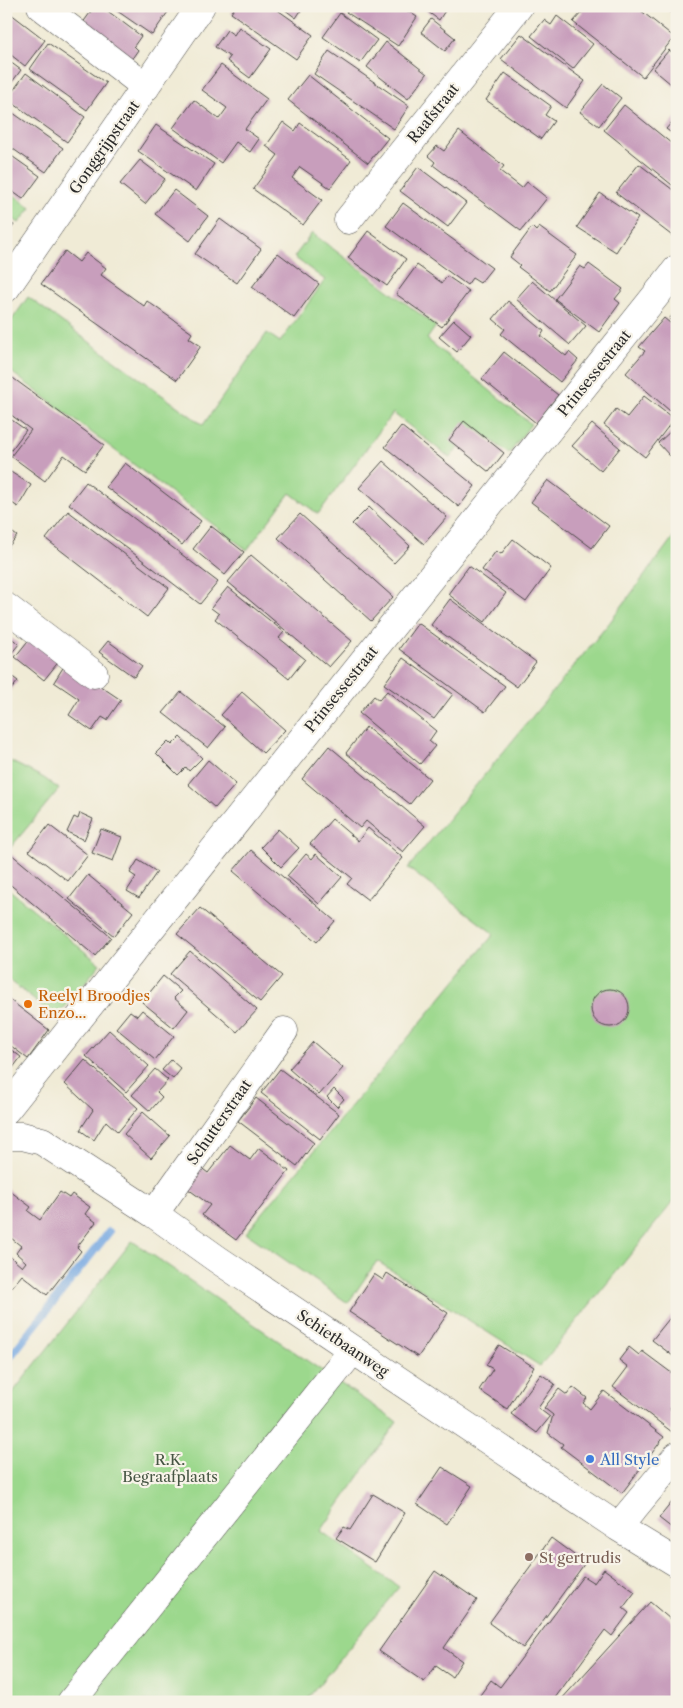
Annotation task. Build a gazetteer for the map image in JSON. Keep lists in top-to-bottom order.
{
  "streets": {
    "street": [
      "Raafstraat",
      "Gonggrijpstraat",
      "Prinsessestraat",
      "Schutterstraat",
      "Schietbaanweg"
    ]
  },
  "crossings": [
    ["Schutterstraat", "Schietbaanweg"]
  ],
  "parks": ["R.K. Begraafplaats"],
  "places": ["Reelyl Broodjes Enzo...", "All Style", "St gertrudis"]
}
